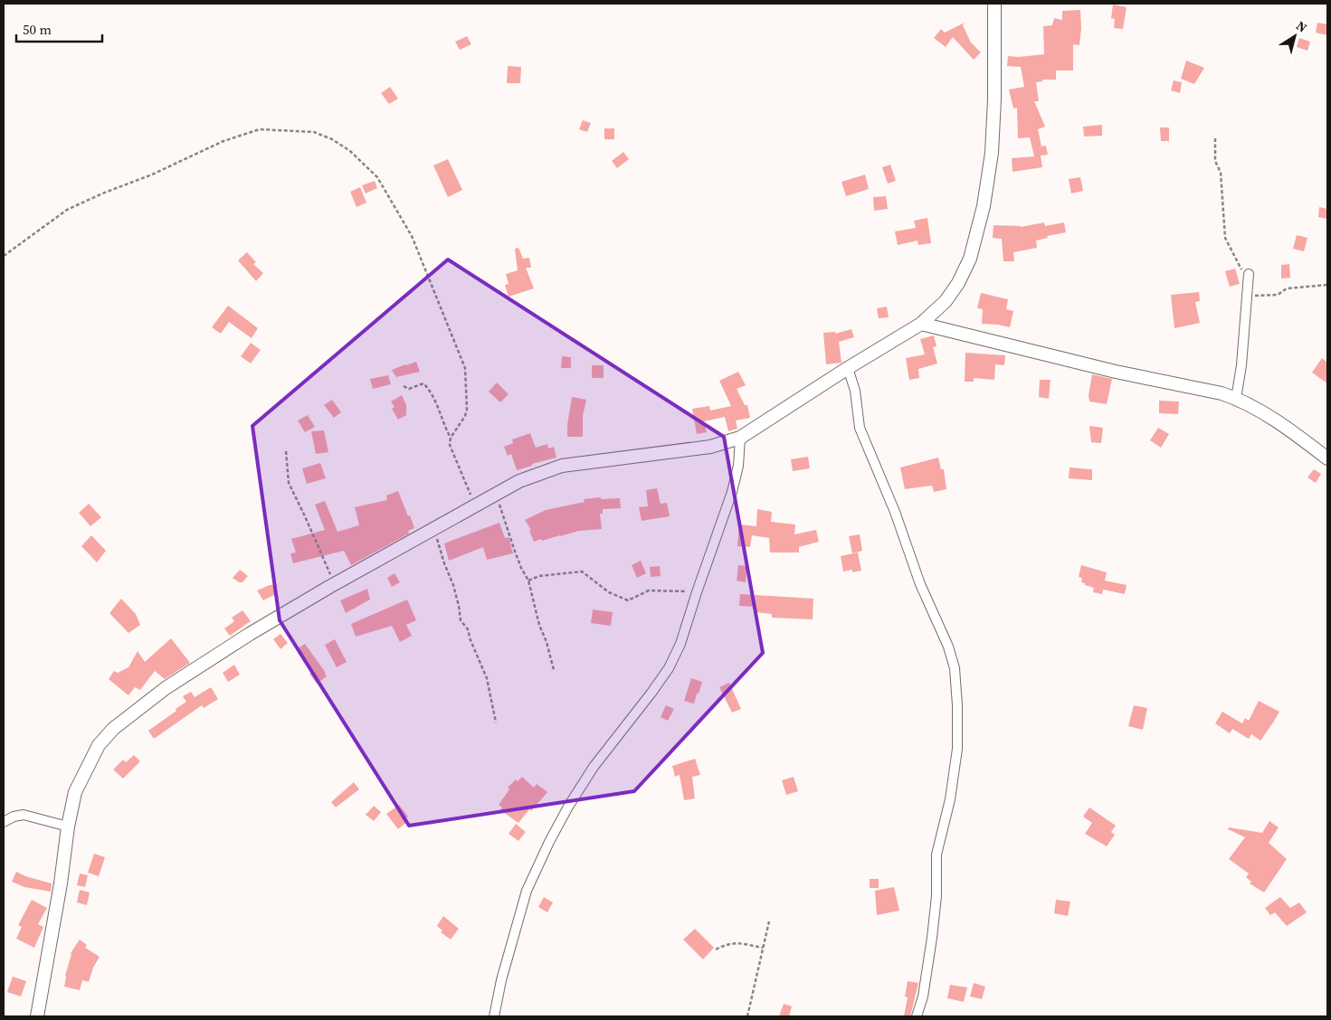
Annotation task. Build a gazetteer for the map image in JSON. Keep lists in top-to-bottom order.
{
  "scale_bar": "50 m",
  "north": "top right"
}
